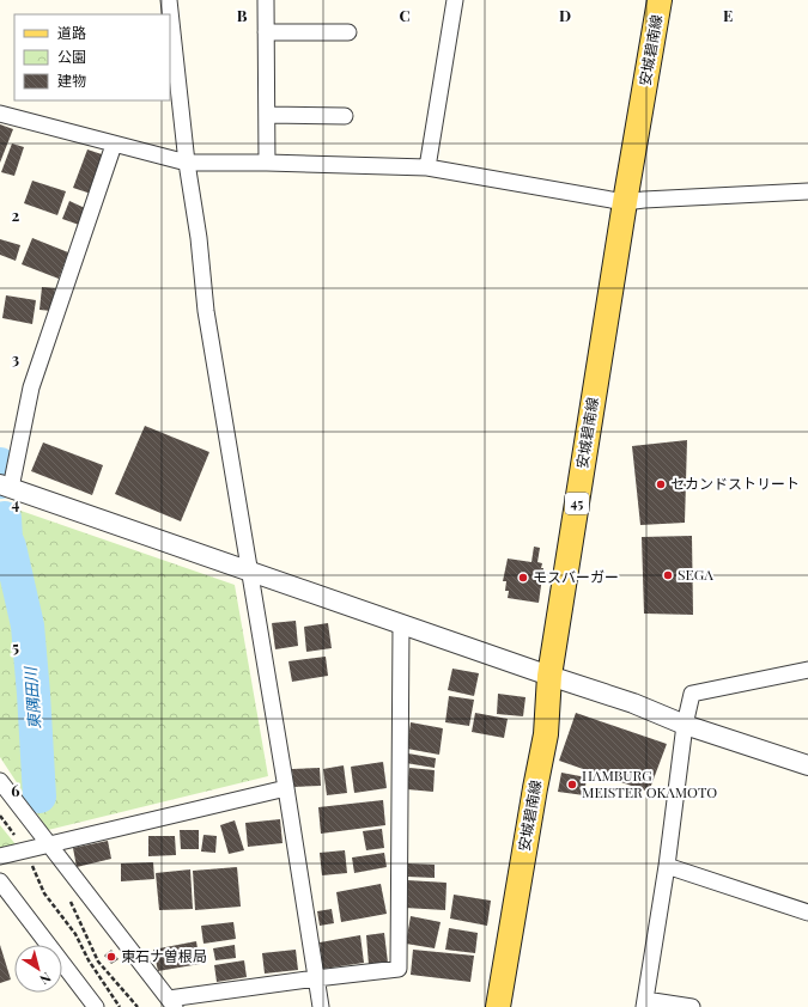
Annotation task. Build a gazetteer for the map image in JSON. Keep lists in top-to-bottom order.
{
  "streets": {
    "main road": ["安城碧南線", "45"]
  },
  "water": ["東隅田川"],
  "places": [
    "セカンドストリート",
    "SEGA",
    "モスバーガー",
    "HAMBURG MEISTER OKAMOTO",
    "東石ナ曽根局"
  ],
  "legend": ["道路", "公園", "建物"],
  "north": "bottom right",
  "grid": {
    "columns": [
      "B",
      "C",
      "D",
      "E"
    ],
    "rows": [
      "2",
      "3",
      "4",
      "5",
      "6"
    ]
  }
}
